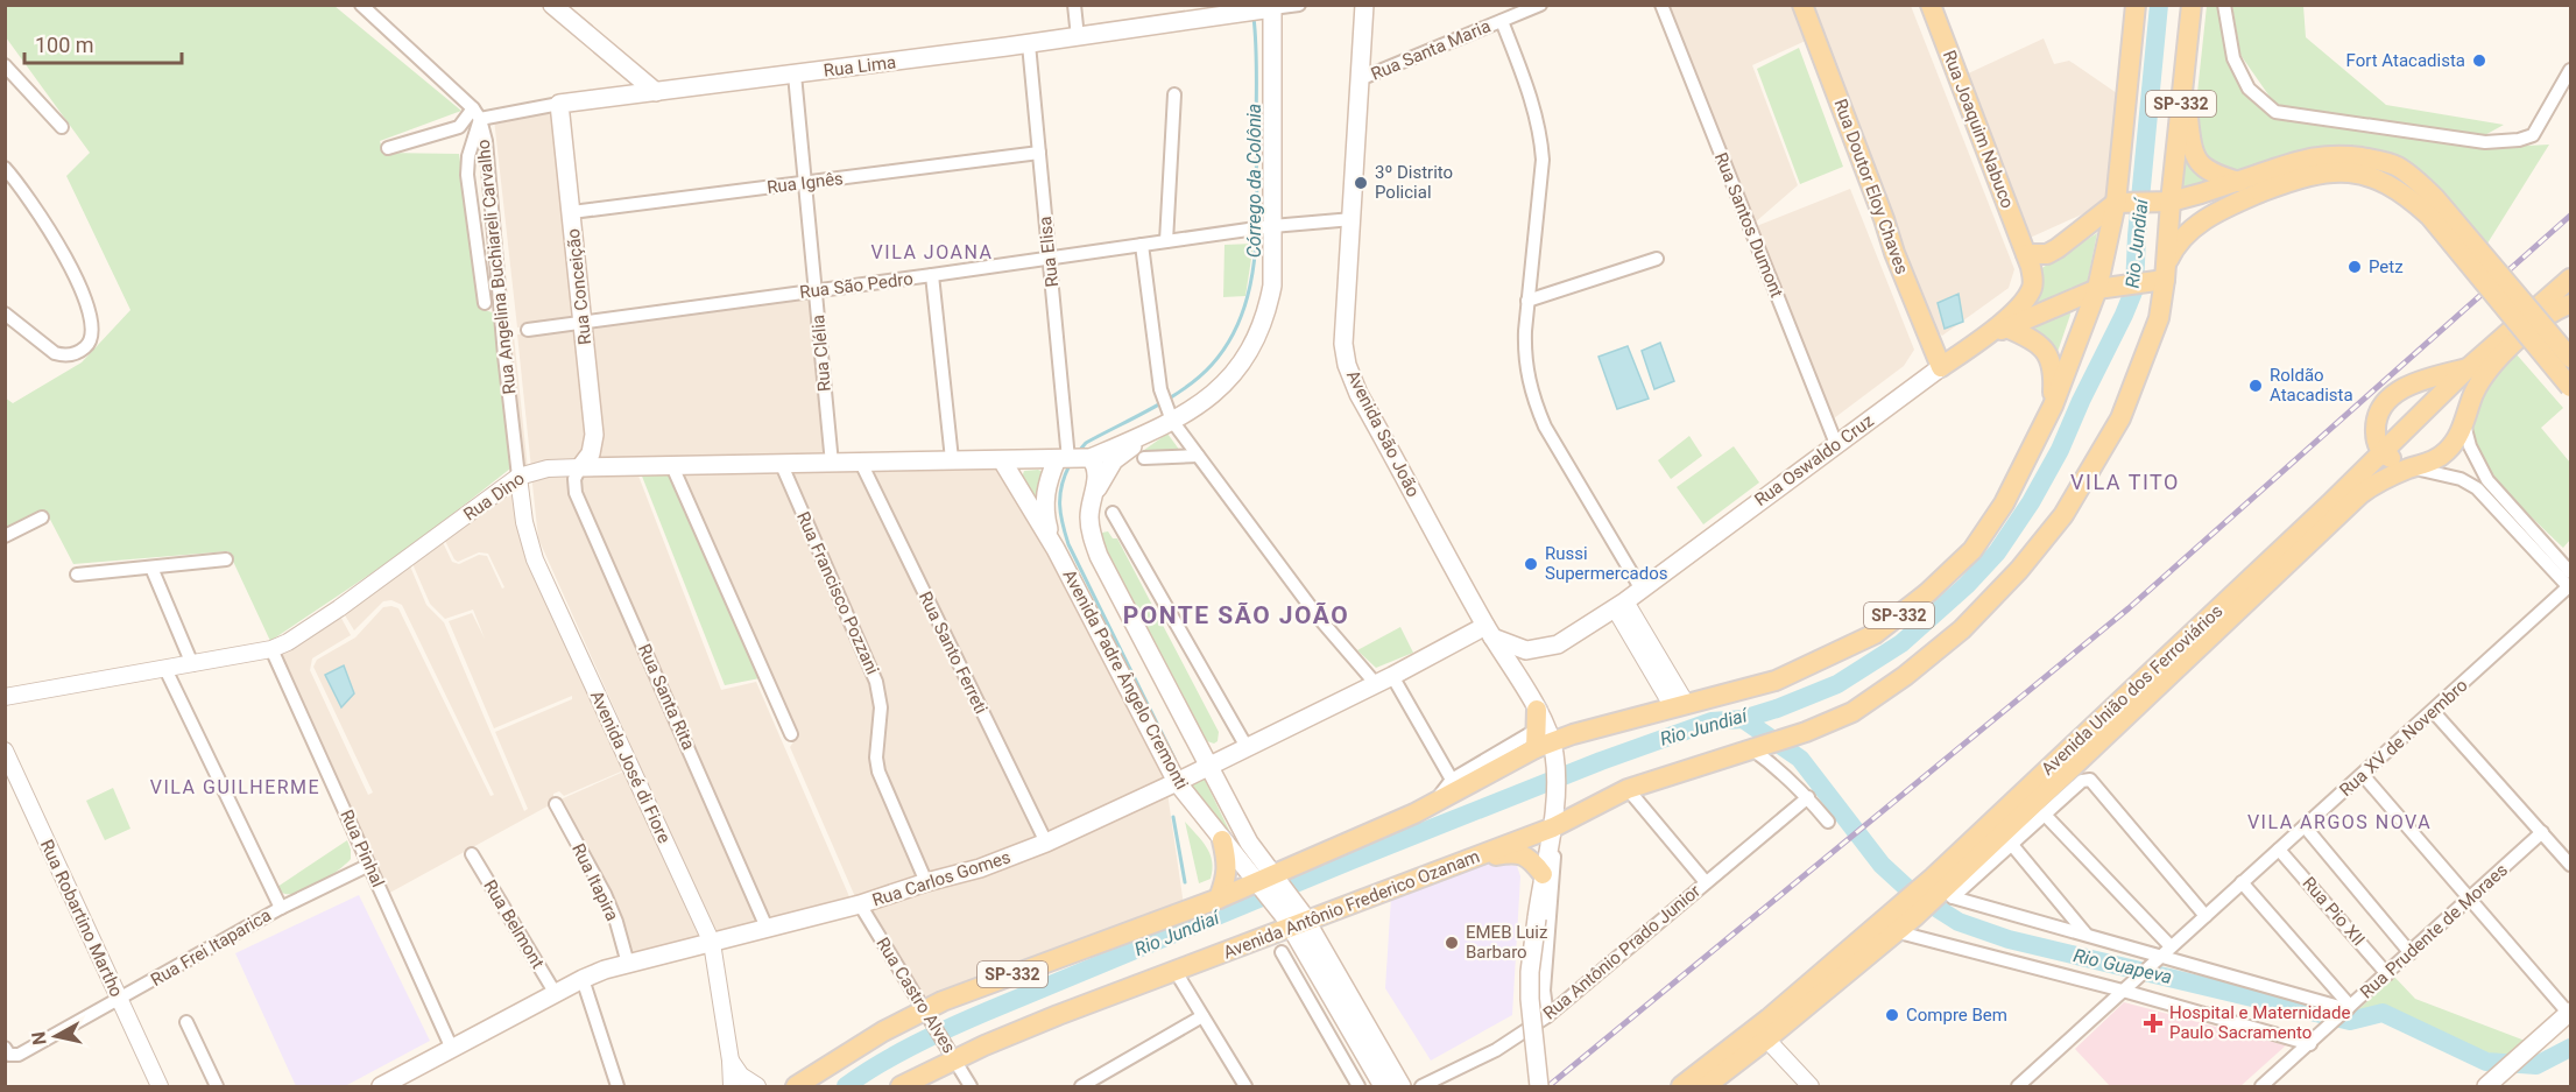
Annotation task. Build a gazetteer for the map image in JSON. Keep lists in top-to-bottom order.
{
  "streets": {
    "main road": [
      "Rua Lima",
      "SP-332",
      "Rua Joaquim Nabuco",
      "Rua Doutor Eloy Chaves",
      "Rua Conceição",
      "Avenida São João",
      "Rua Oswaldo Cruz",
      "Rua Dino",
      "Avenida Padre Ângelo Cremonti",
      "Avenida União dos Ferroviários",
      "Rua Carlos Gomes",
      "Avenida Antônio Frederico Ozanam"
    ],
    "street": [
      "Rua Santa Maria",
      "Rua Ignês",
      "Rua Santos Dumont",
      "Rua Elisa",
      "Rua Angelina Buchiareli Carvalho",
      "Rua São Pedro",
      "Rua Clélia",
      "Rua Francisco Pozzani",
      "Rua Santo Ferreti",
      "Rua Santa Rita",
      "Rua XV de Novembro",
      "Avenida José di Fiore",
      "Rua Pinhal",
      "Rua Itapira",
      "Rua Pio XII",
      "Rua Robartino Martho",
      "Rua Belmont",
      "Rua Prudente de Moraes",
      "Rua Frei Itaparica",
      "Rua Antônio Prado Junior",
      "Rua Castro Alves"
    ]
  },
  "crossings": [
    ["Rua Santa Maria", "Avenida São João"],
    ["Rua Lima", "Rua Elisa"],
    ["Rua Lima", "Rua Angelina Buchiareli Carvalho"],
    ["Rua Lima", "Rua Conceição"],
    ["Rua Lima", "Rua Clélia"],
    ["SP-332", "Avenida São João"],
    ["SP-332", "Avenida Padre Ângelo Cremonti"],
    ["SP-332", "Avenida Antônio Frederico Ozanam"],
    ["SP-332", "Rua Castro Alves"],
    ["Rua Joaquim Nabuco", "Rua Oswaldo Cruz"],
    ["Rua Ignês", "Rua Elisa"],
    ["Rua Ignês", "Rua Conceição"],
    ["Rua Ignês", "Rua Clélia"],
    ["Rua Doutor Eloy Chaves", "Rua Oswaldo Cruz"],
    ["Rua Santos Dumont", "Rua Oswaldo Cruz"],
    ["Rua Elisa", "Rua São Pedro"],
    ["Rua Elisa", "Rua Dino"],
    ["Rua Elisa", "Avenida Padre Ângelo Cremonti"],
    ["Rua Angelina Buchiareli Carvalho", "Rua Dino"],
    ["Rua Angelina Buchiareli Carvalho", "Avenida José di Fiore"],
    ["Rua São Pedro", "Rua Conceição"],
    ["Rua São Pedro", "Rua Clélia"],
    ["Rua São Pedro", "Avenida São João"],
    ["Rua Conceição", "Rua Dino"],
    ["Rua Conceição", "Rua Santa Rita"],
    ["Rua Clélia", "Rua Dino"],
    ["Avenida São João", "Rua Oswaldo Cruz"],
    ["Avenida São João", "Rua Carlos Gomes"],
    ["Avenida São João", "Avenida Antônio Frederico Ozanam"],
    ["Avenida São João", "Rua Antônio Prado Junior"],
    ["Rua Oswaldo Cruz", "Rua Carlos Gomes"],
    ["Rua Dino", "Rua Francisco Pozzani"],
    ["Rua Dino", "Rua Santo Ferreti"],
    ["Rua Dino", "Avenida Padre Ângelo Cremonti"],
    ["Rua Dino", "Rua Santa Rita"],
    ["Rua Dino", "Avenida José di Fiore"],
    ["Rua Dino", "Rua Pinhal"],
    ["Rua Francisco Pozzani", "Rua Carlos Gomes"],
    ["Rua Santo Ferreti", "Rua Carlos Gomes"],
    ["Avenida Padre Ângelo Cremonti", "Rua Carlos Gomes"],
    ["Avenida Padre Ângelo Cremonti", "Avenida Antônio Frederico Ozanam"],
    ["Rua Santa Rita", "Rua Carlos Gomes"],
    ["Rua XV de Novembro", "Rua Pio XII"],
    ["Avenida José di Fiore", "Rua Carlos Gomes"],
    ["Rua Pinhal", "Rua Carlos Gomes"],
    ["Rua Pinhal", "Rua Frei Itaparica"],
    ["Rua Carlos Gomes", "Rua Itapira"],
    ["Rua Carlos Gomes", "Rua Belmont"],
    ["Rua Carlos Gomes", "Rua Castro Alves"],
    ["Avenida Antônio Frederico Ozanam", "Rua Castro Alves"],
    ["Rua Pio XII", "Rua Prudente de Moraes"],
    ["Rua Robartino Martho", "Rua Frei Itaparica"]
  ],
  "districts": [
    "VILA JOANA",
    "VILA TITO",
    "PONTE SÃO JOÃO",
    "VILA GUILHERME",
    "VILA ARGOS NOVA"
  ],
  "water": ["Córrego da Colônia", "Rio Jundiaí", "Rio Guapeva"],
  "places": {
    "other": [
      "Fort Atacadista",
      "3º Distrito Policial",
      "Petz",
      "Roldão Atacadista",
      "Russi Supermercados",
      "EMEB Luiz Barbaro",
      "Compre Bem"
    ],
    "health": ["Hospital e Maternidade Paulo Sacramento"]
  },
  "scale_bar": "100 m",
  "north": "left"
}
